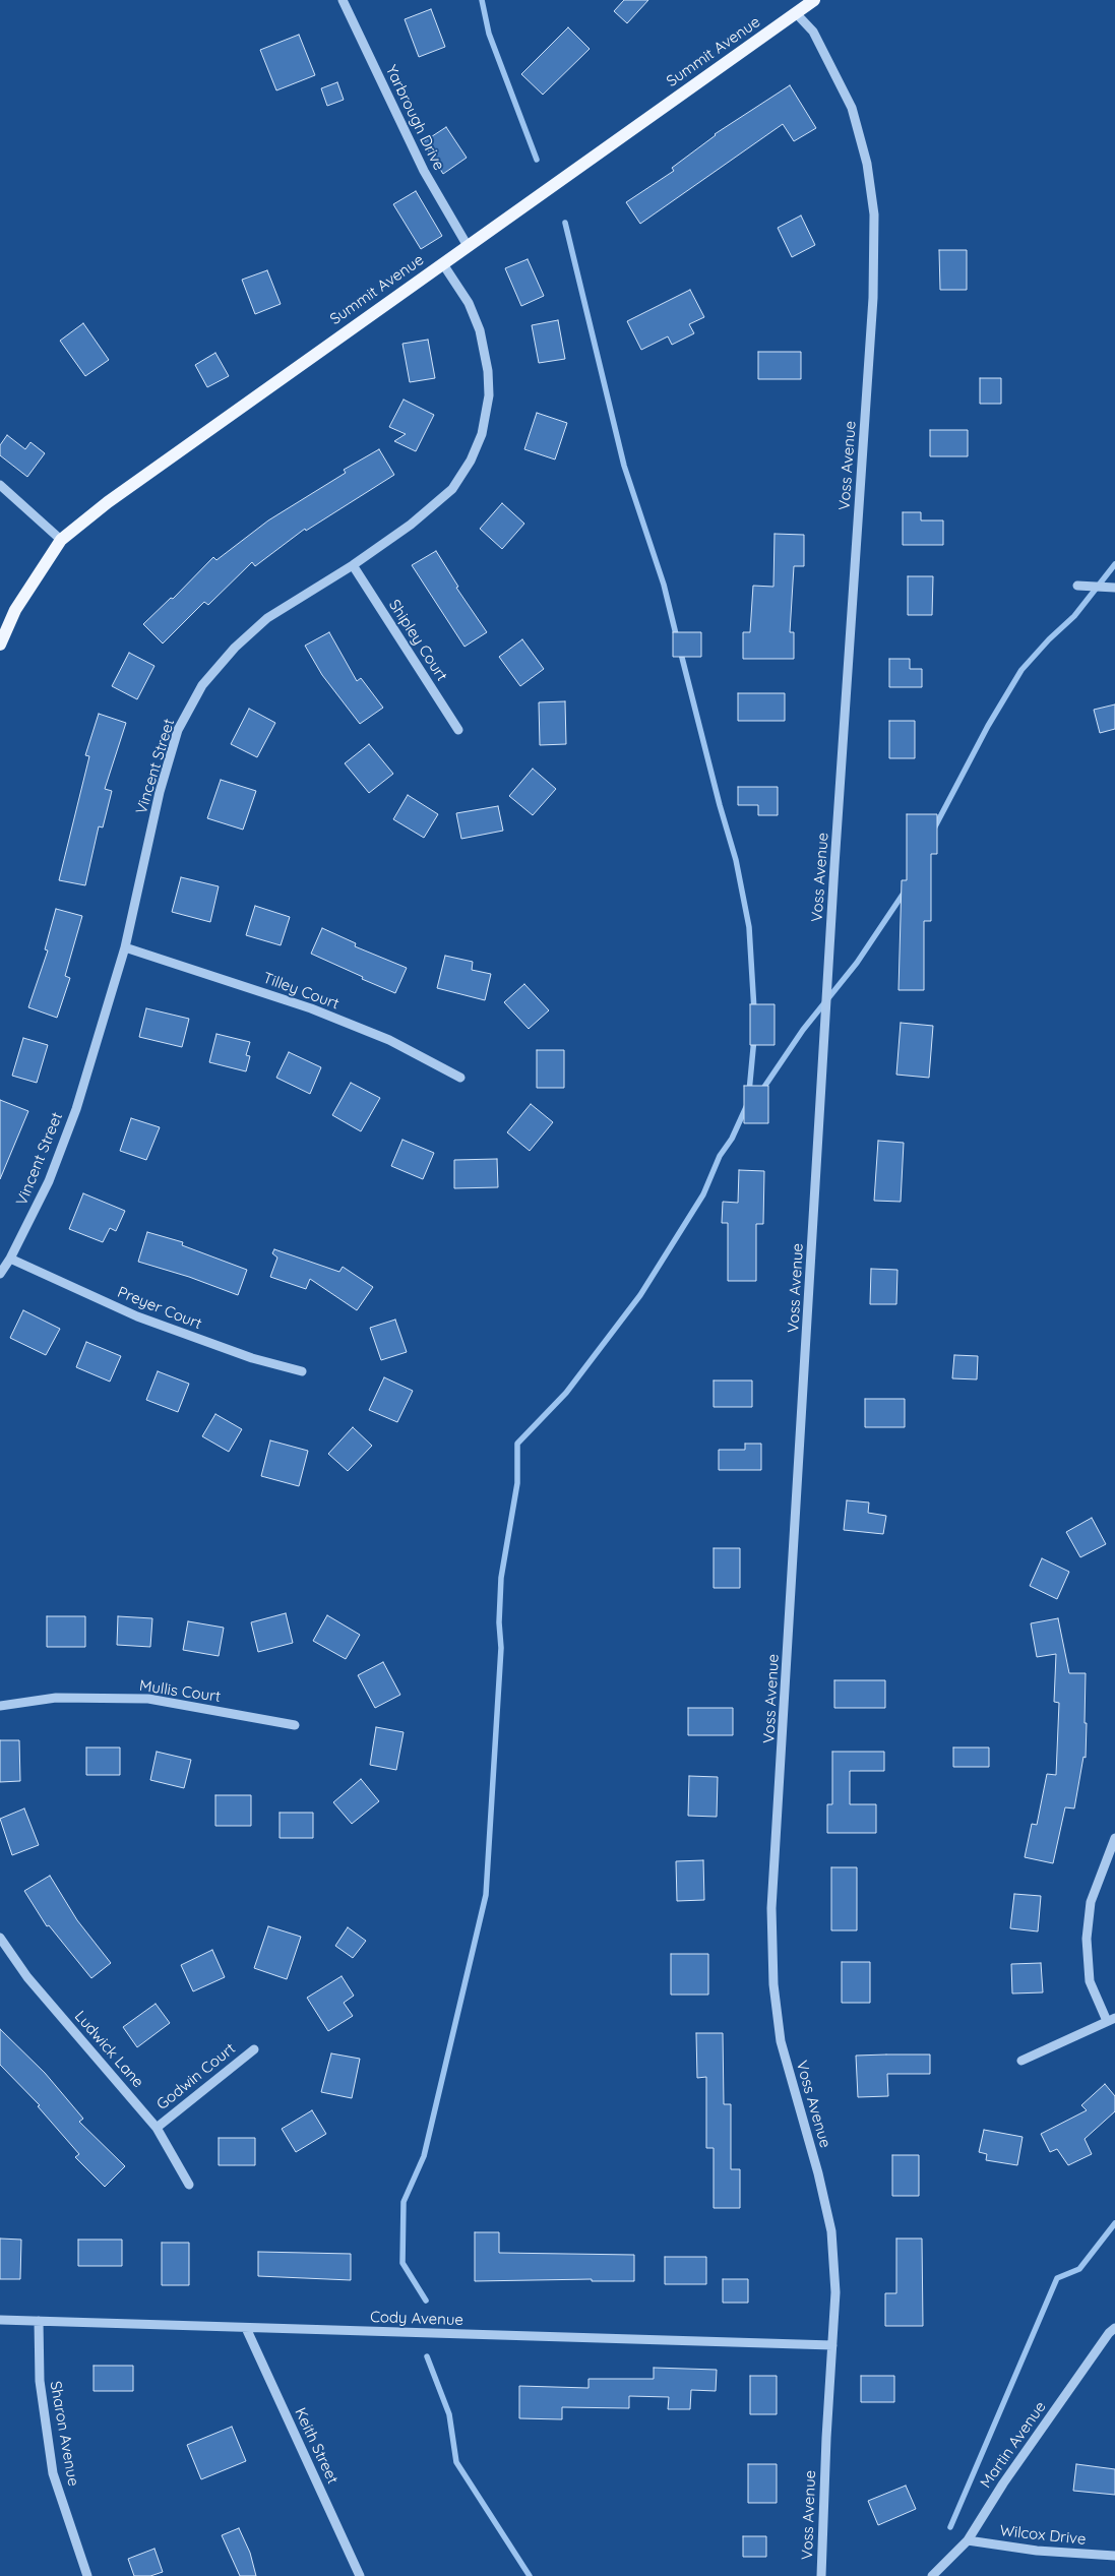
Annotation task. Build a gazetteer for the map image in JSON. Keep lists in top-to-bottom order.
{
  "streets": {
    "main road": ["Summit Avenue"],
    "street": [
      "Yarbrough Drive",
      "Voss Avenue",
      "Shipley Court",
      "Vincent Street",
      "Tilley Court",
      "Preyer Court",
      "Mullis Court",
      "Ludwick Lane",
      "Godwin Court",
      "Cody Avenue",
      "Sharon Avenue",
      "Martin Avenue",
      "Keith Street",
      "Wilcox Drive"
    ]
  },
  "crossings": [
    ["Summit Avenue", "Yarbrough Drive"],
    ["Summit Avenue", "Voss Avenue"],
    ["Summit Avenue", "Vincent Street"],
    ["Voss Avenue", "Cody Avenue"],
    ["Shipley Court", "Vincent Street"],
    ["Vincent Street", "Tilley Court"],
    ["Vincent Street", "Preyer Court"],
    ["Ludwick Lane", "Godwin Court"],
    ["Cody Avenue", "Sharon Avenue"],
    ["Cody Avenue", "Keith Street"],
    ["Martin Avenue", "Wilcox Drive"]
  ]
}
